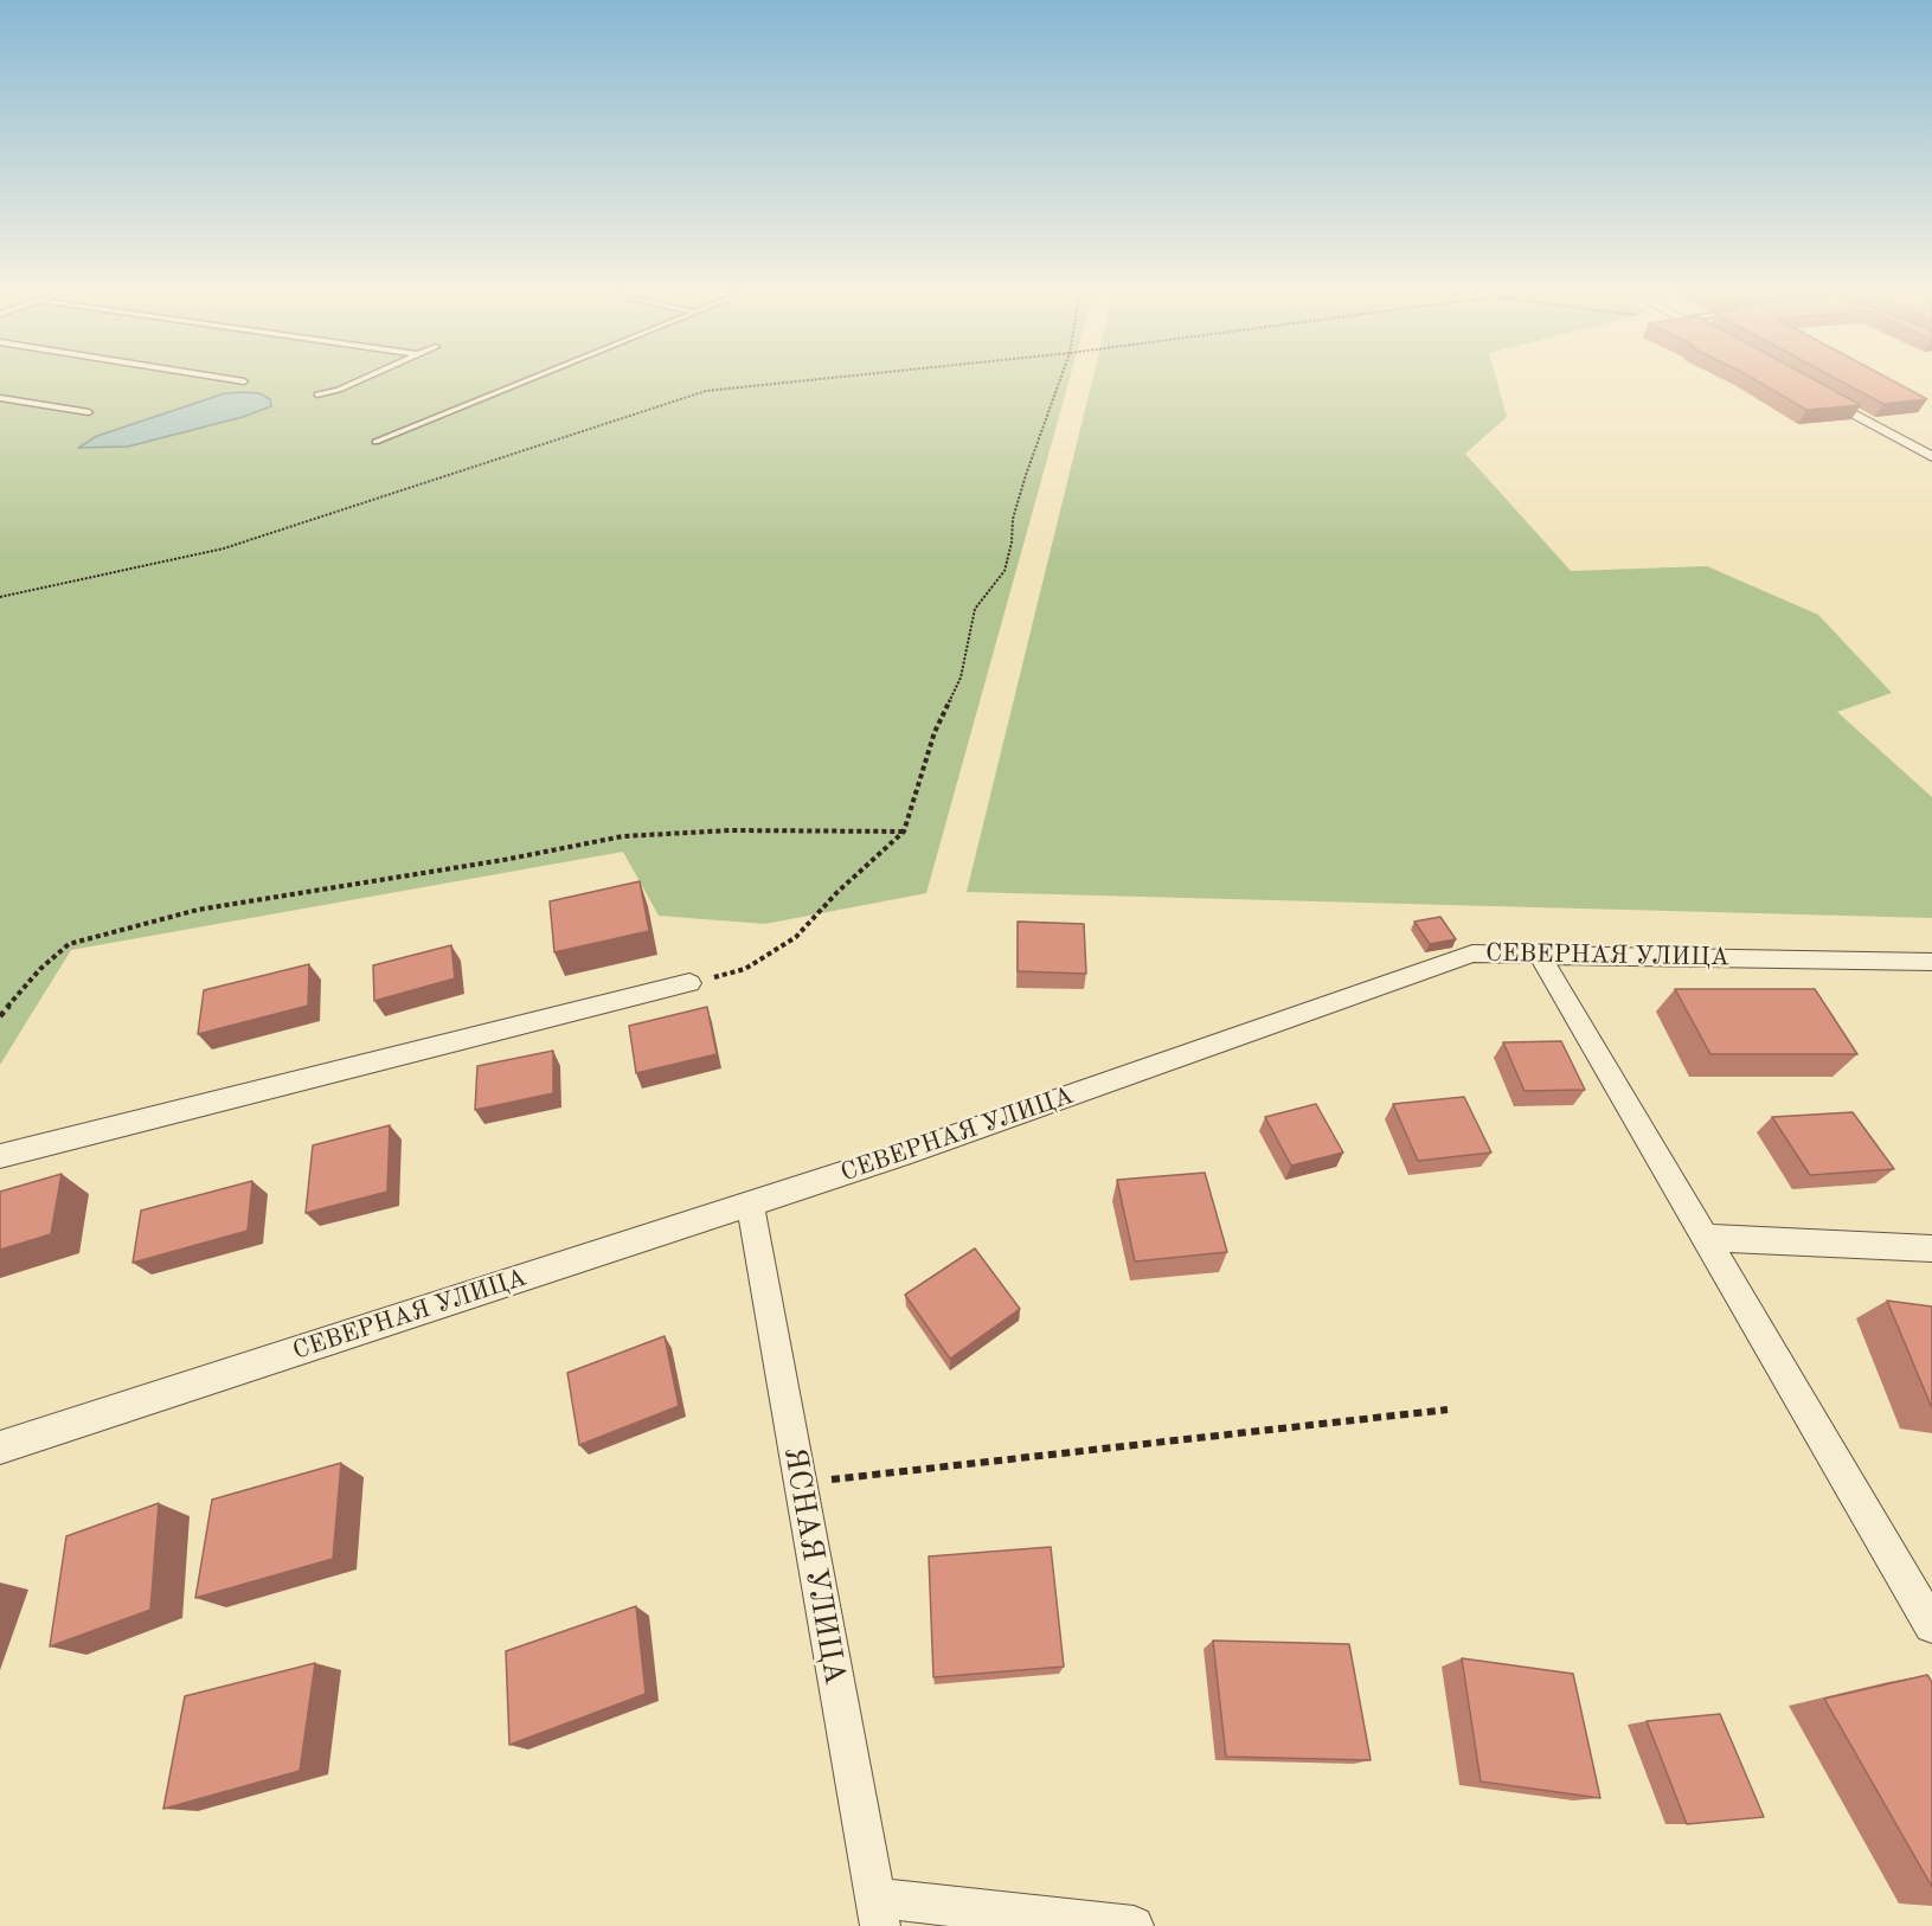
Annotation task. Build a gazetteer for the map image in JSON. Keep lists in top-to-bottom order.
{
  "streets": {
    "street": ["СЕВЕРНАЯ УЛИЦА", "ЯСНАЯ УЛИЦА"]
  },
  "crossings": [
    ["СЕВЕРНАЯ УЛИЦА", "ЯСНАЯ УЛИЦА"]
  ]
}
